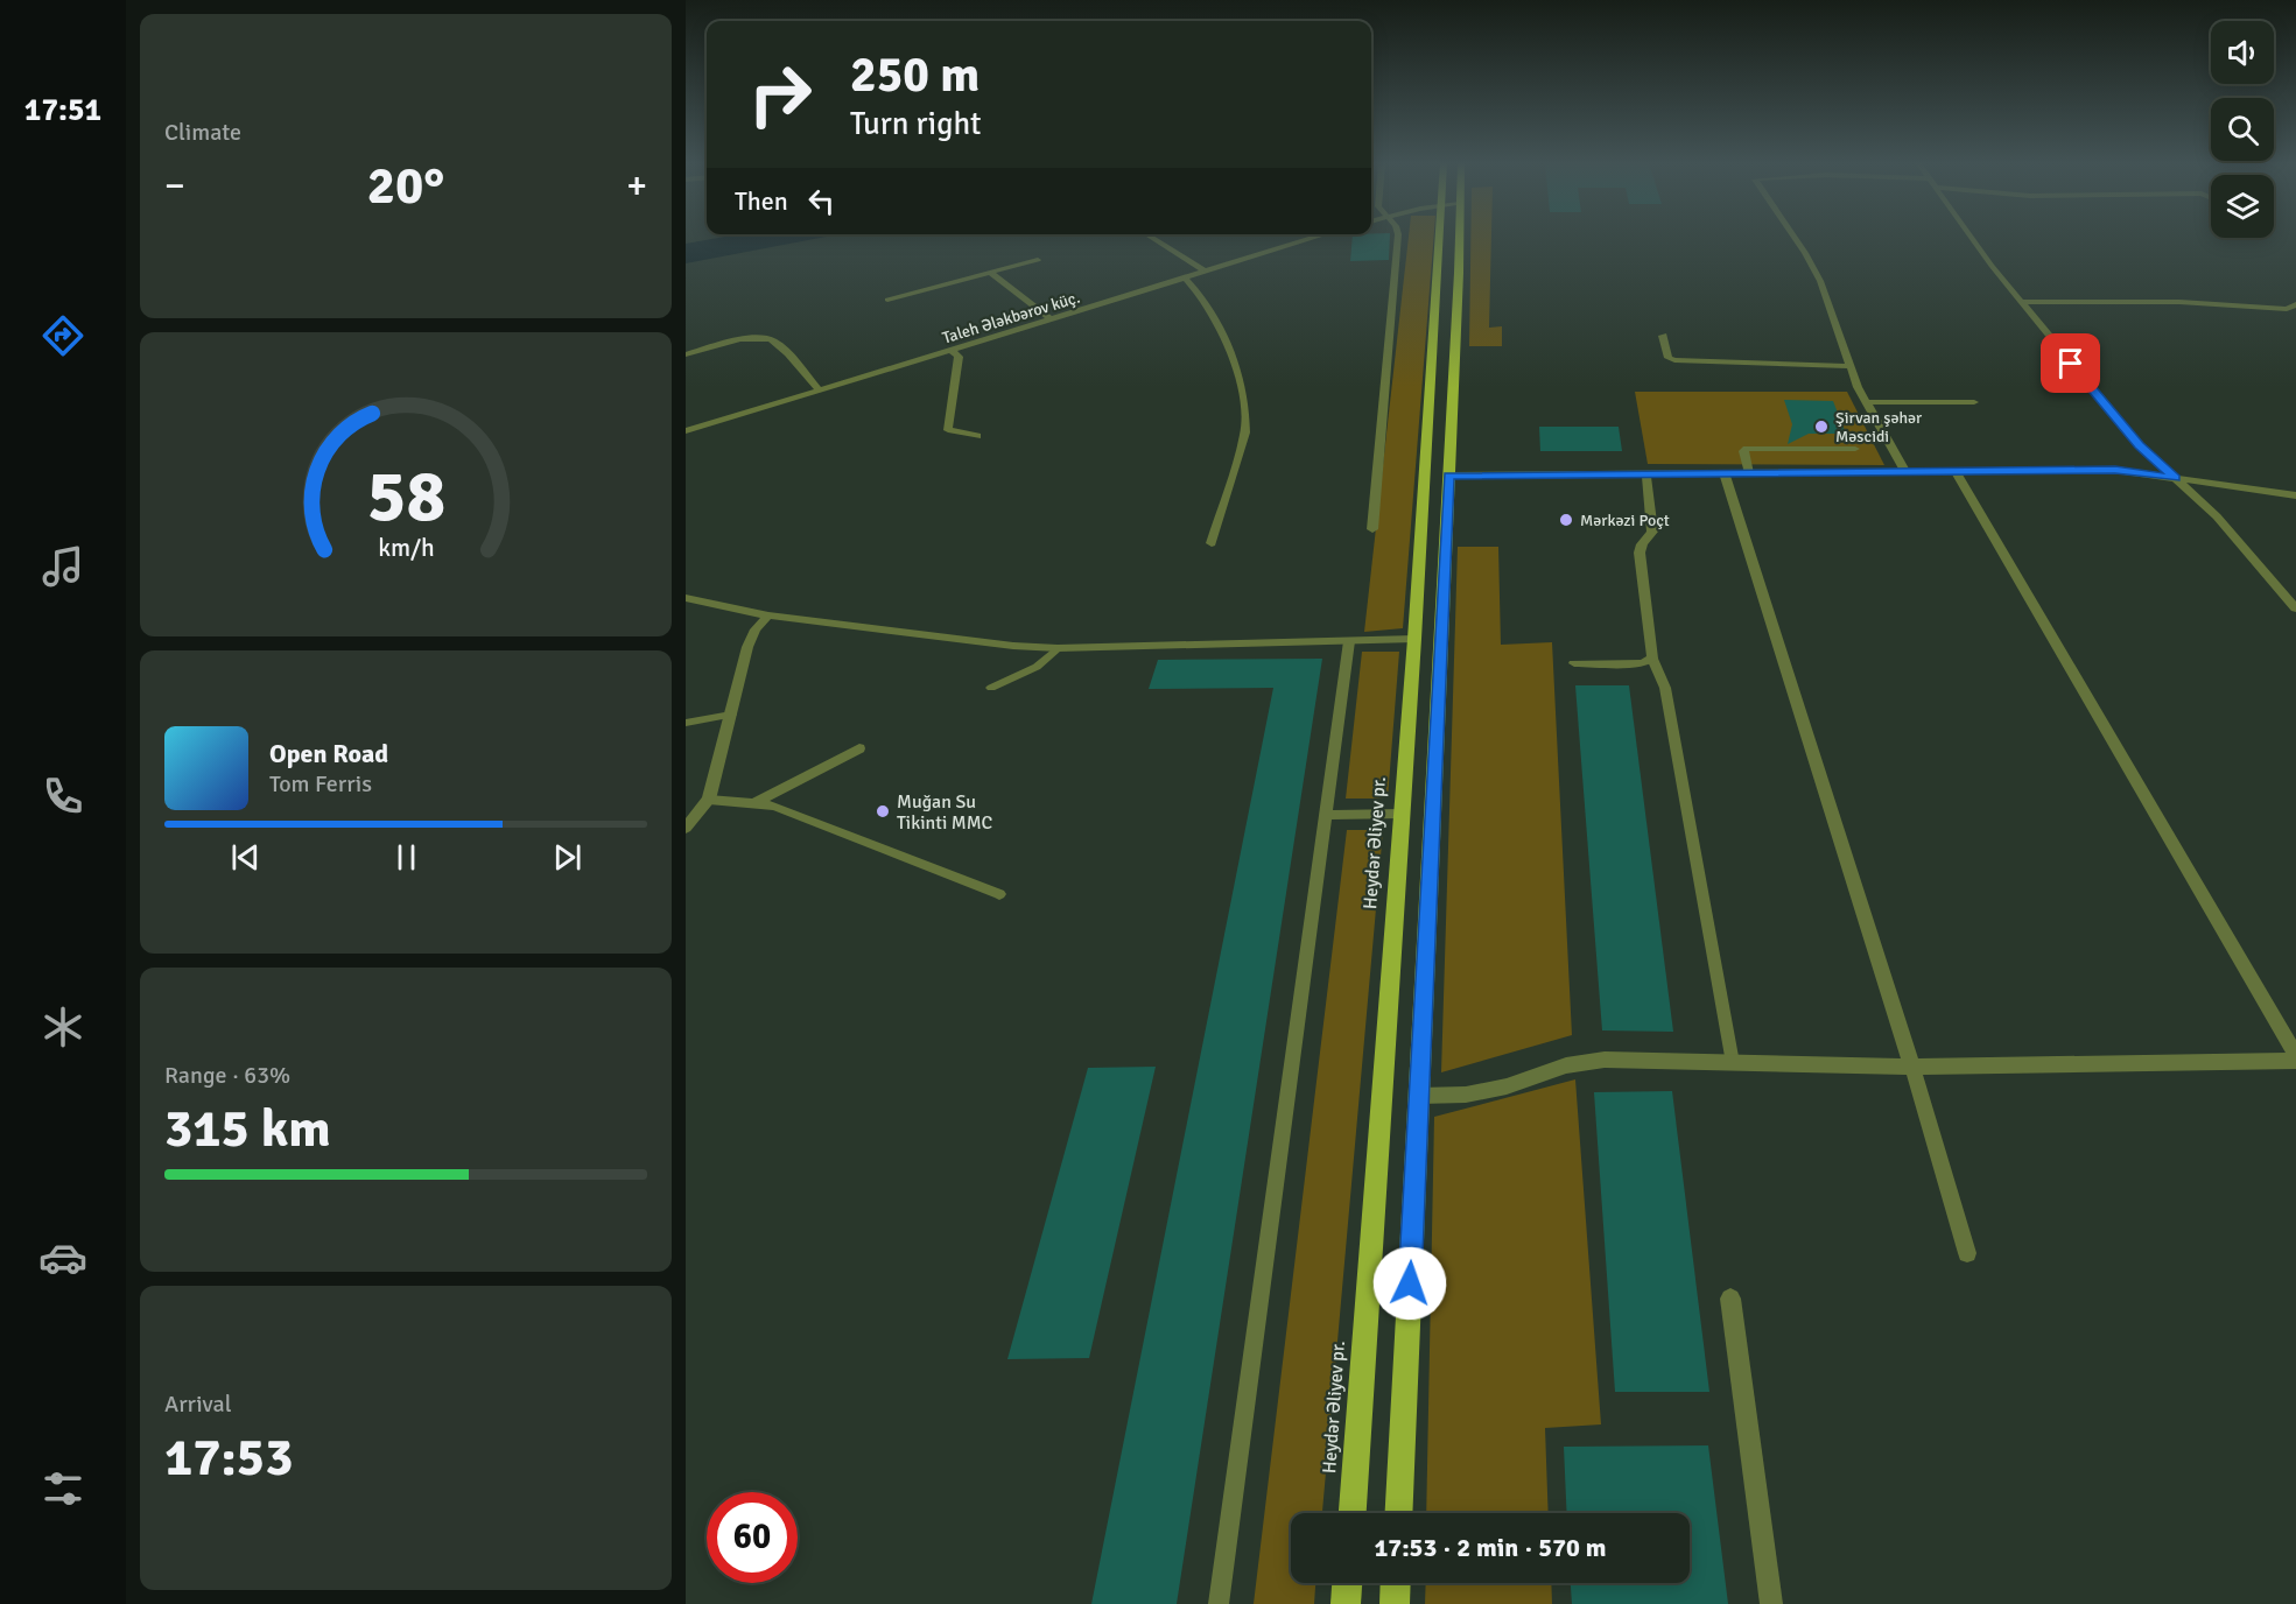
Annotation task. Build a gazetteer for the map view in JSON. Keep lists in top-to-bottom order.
{
  "streets": {
    "main road": ["Heydər Əliyev pr."],
    "street": ["Taleh Ələkbərov küç."]
  },
  "places": ["Şirvan şəhər Məscidi", "Mərkəzi Poçt", "Muğan Su Tikinti MMC"],
  "page": {
    "tabs": "17:51",
    "tile": [
      "Climate",
      ["Range · 63%", "315 km"],
      ["Arrival", "17:53"]
    ],
    "turn": ["250 m", "Turn right"],
    "heat": ["−", "20°", "+"],
    "then": "Then",
    "song": ["Open Road", "Tom Ferris"],
    "limit": "60",
    "trip": "17:53 · 2 min · 570 m",
    "gauge": ["58", "km/h"]
  }
}
